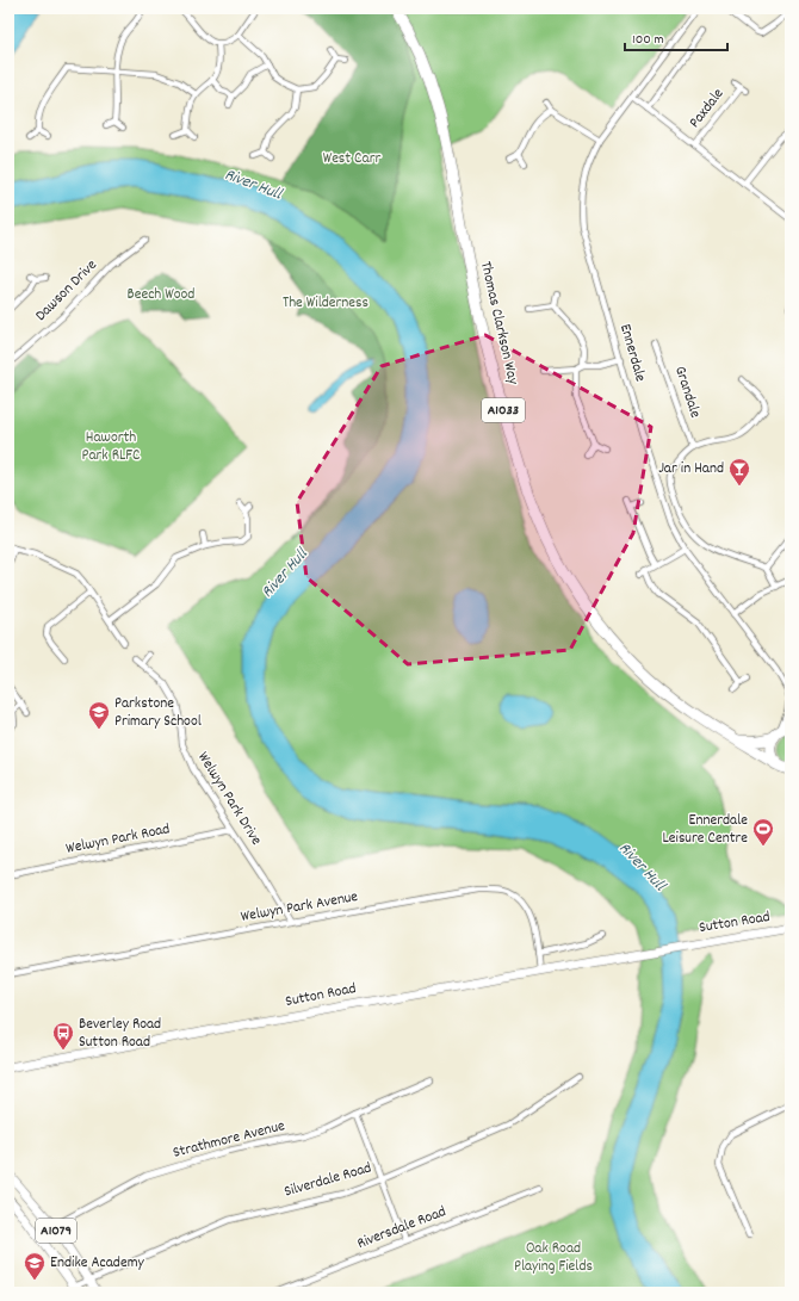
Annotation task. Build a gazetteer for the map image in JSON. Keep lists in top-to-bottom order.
{
  "streets": {
    "highway": ["Thomas Clarkson Way", "A1033"],
    "street": [
      "Paxdale",
      "Dawson Drive",
      "Ennerdale",
      "Grandale",
      "Welwyn Park Drive",
      "Welwyn Park Road",
      "Welwyn Park Avenue",
      "Sutton Road",
      "Strathmore Avenue",
      "Silverdale Road",
      "Riversdale Road",
      "A1079"
    ]
  },
  "crossings": [
    ["Paxdale", "Ennerdale"],
    ["Thomas Clarkson Way", "A1033"],
    ["Ennerdale", "A1033"],
    ["Welwyn Park Drive", "Welwyn Park Road"],
    ["Welwyn Park Drive", "Welwyn Park Avenue"],
    ["Welwyn Park Avenue", "Sutton Road"],
    ["Strathmore Avenue", "A1079"],
    ["Silverdale Road", "A1079"]
  ],
  "water": ["River Hull"],
  "parks": [
    "West Carr",
    "Beech Wood",
    "The Wilderness",
    "Haworth Park RLFC",
    "Oak Road Playing Fields"
  ],
  "places": {
    "bar": ["Jar in Hand"],
    "school or university": ["Parkstone Primary School", "Endike Academy"],
    "sports": ["Ennerdale Leisure Centre"],
    "bus stop": ["Beverley Road Sutton Road"]
  },
  "scale_bar": "100 m"
}
